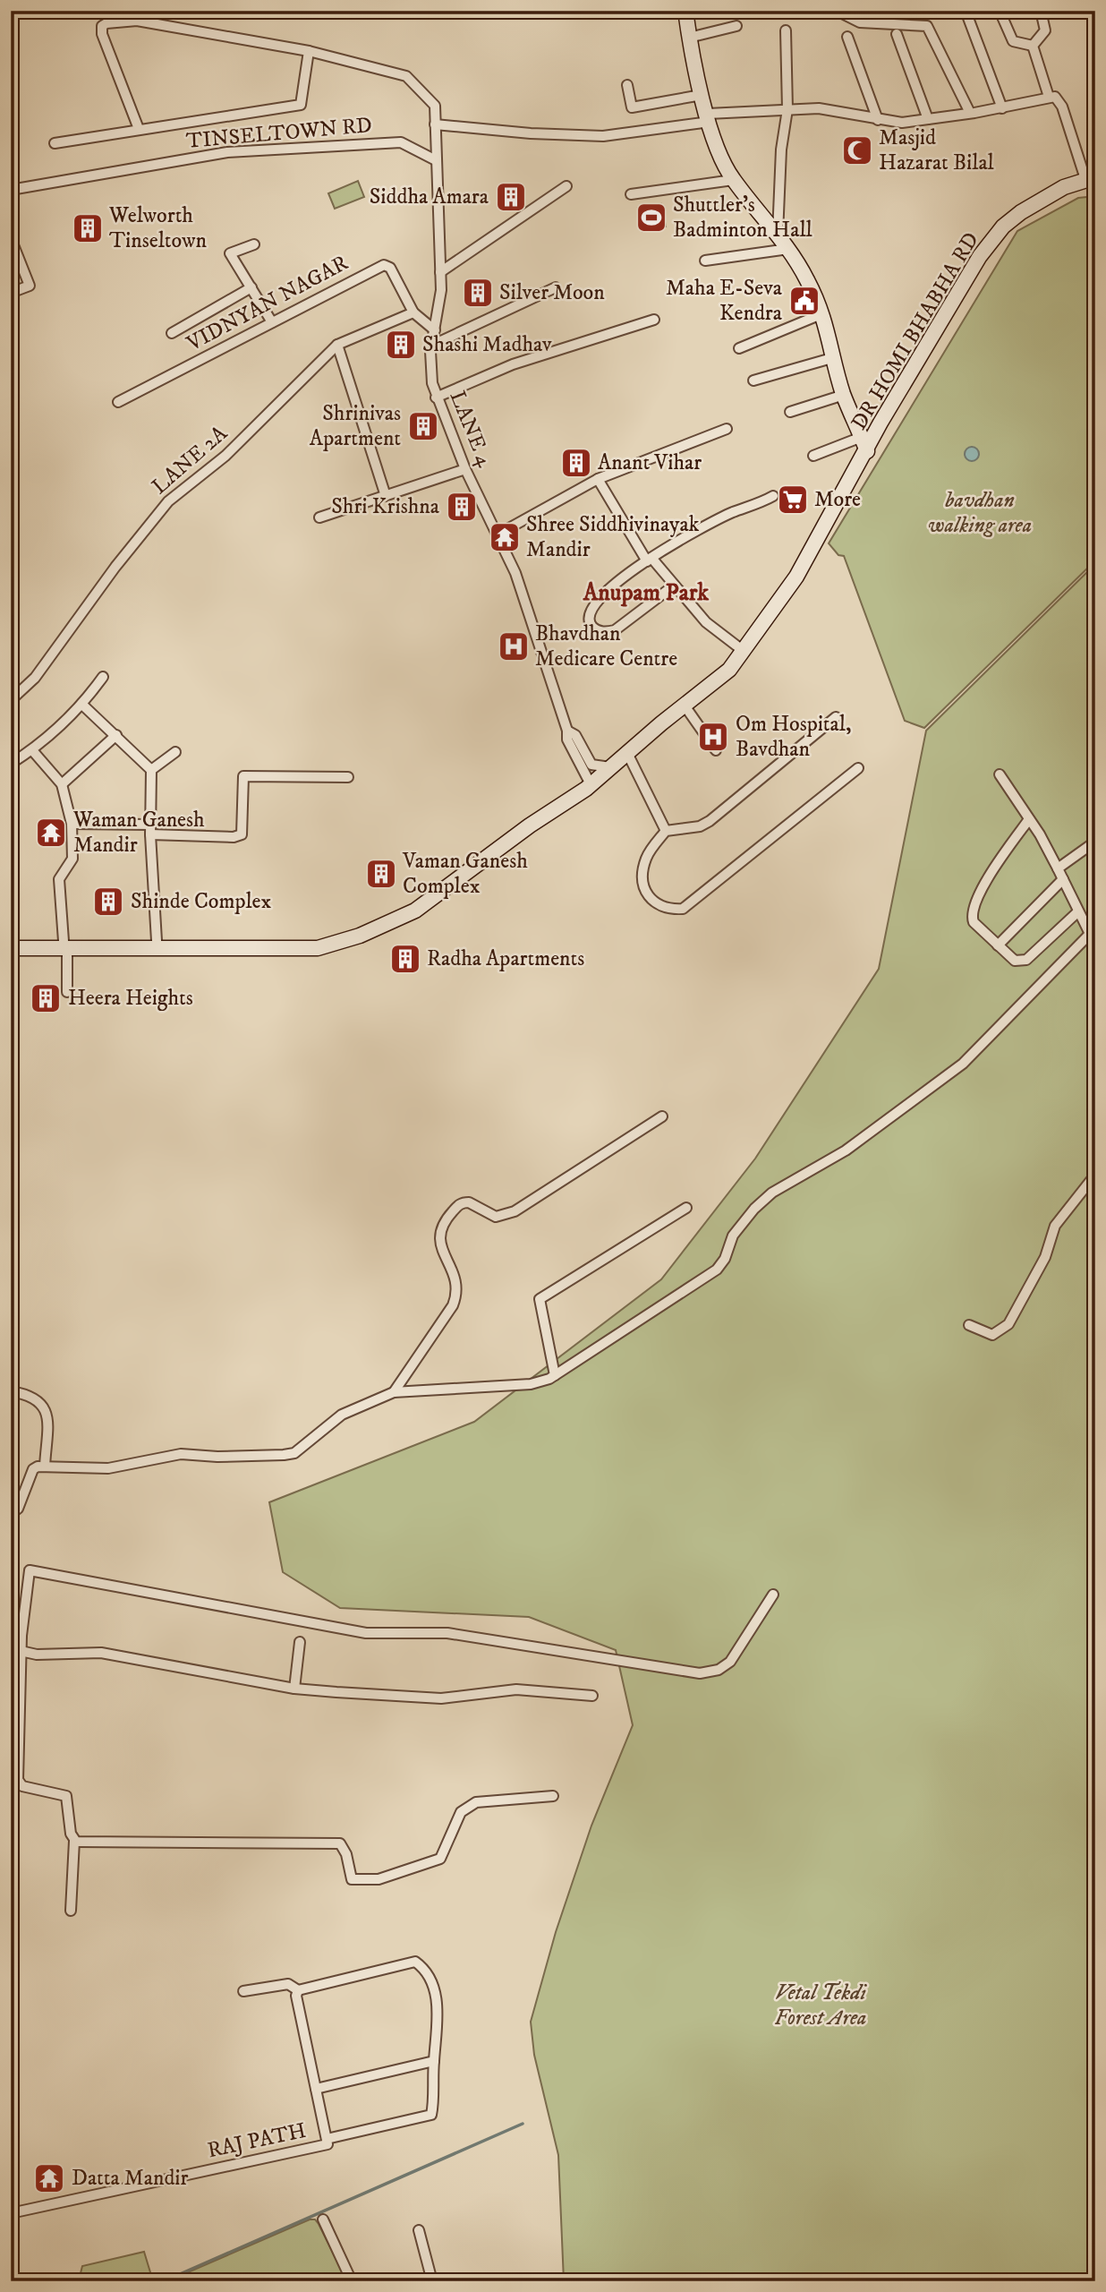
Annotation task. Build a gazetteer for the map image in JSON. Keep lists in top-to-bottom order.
{
  "streets": {
    "main road": ["DR HOMI BHABHA RD"],
    "street": [
      "TINSELTOWN RD",
      "VIDNYAN NAGAR",
      "LANE 4",
      "LANE 2A",
      "RAJ PATH"
    ]
  },
  "crossings": [
    ["TINSELTOWN RD", "LANE 4"],
    ["VIDNYAN NAGAR", "LANE 2A"],
    ["DR HOMI BHABHA RD", "LANE 4"]
  ],
  "districts": ["Anupam Park"],
  "parks": ["bavdhan walking area", "Vetal Tekdi Forest Area"],
  "places": {
    "mosque": ["Masjid Hazarat Bilal"],
    "building": [
      "Siddha Amara",
      "Welworth Tinseltown",
      "Silver Moon",
      "Shashi Madhav",
      "Shrinivas Apartment",
      "Anant Vihar",
      "Shri Krishna",
      "Vaman Ganesh Complex",
      "Shinde Complex",
      "Radha Apartments",
      "Heera Heights"
    ],
    "sports": ["Shuttler's Badminton Hall"],
    "public building": ["Maha E-Seva Kendra"],
    "supermarket": ["More"],
    "temple": ["Shree Siddhivinayak Mandir", "Waman Ganesh Mandir", "Datta Mandir"],
    "hospital": ["Bhavdhan Medicare Centre", "Om Hospital, Bavdhan"]
  }
}
